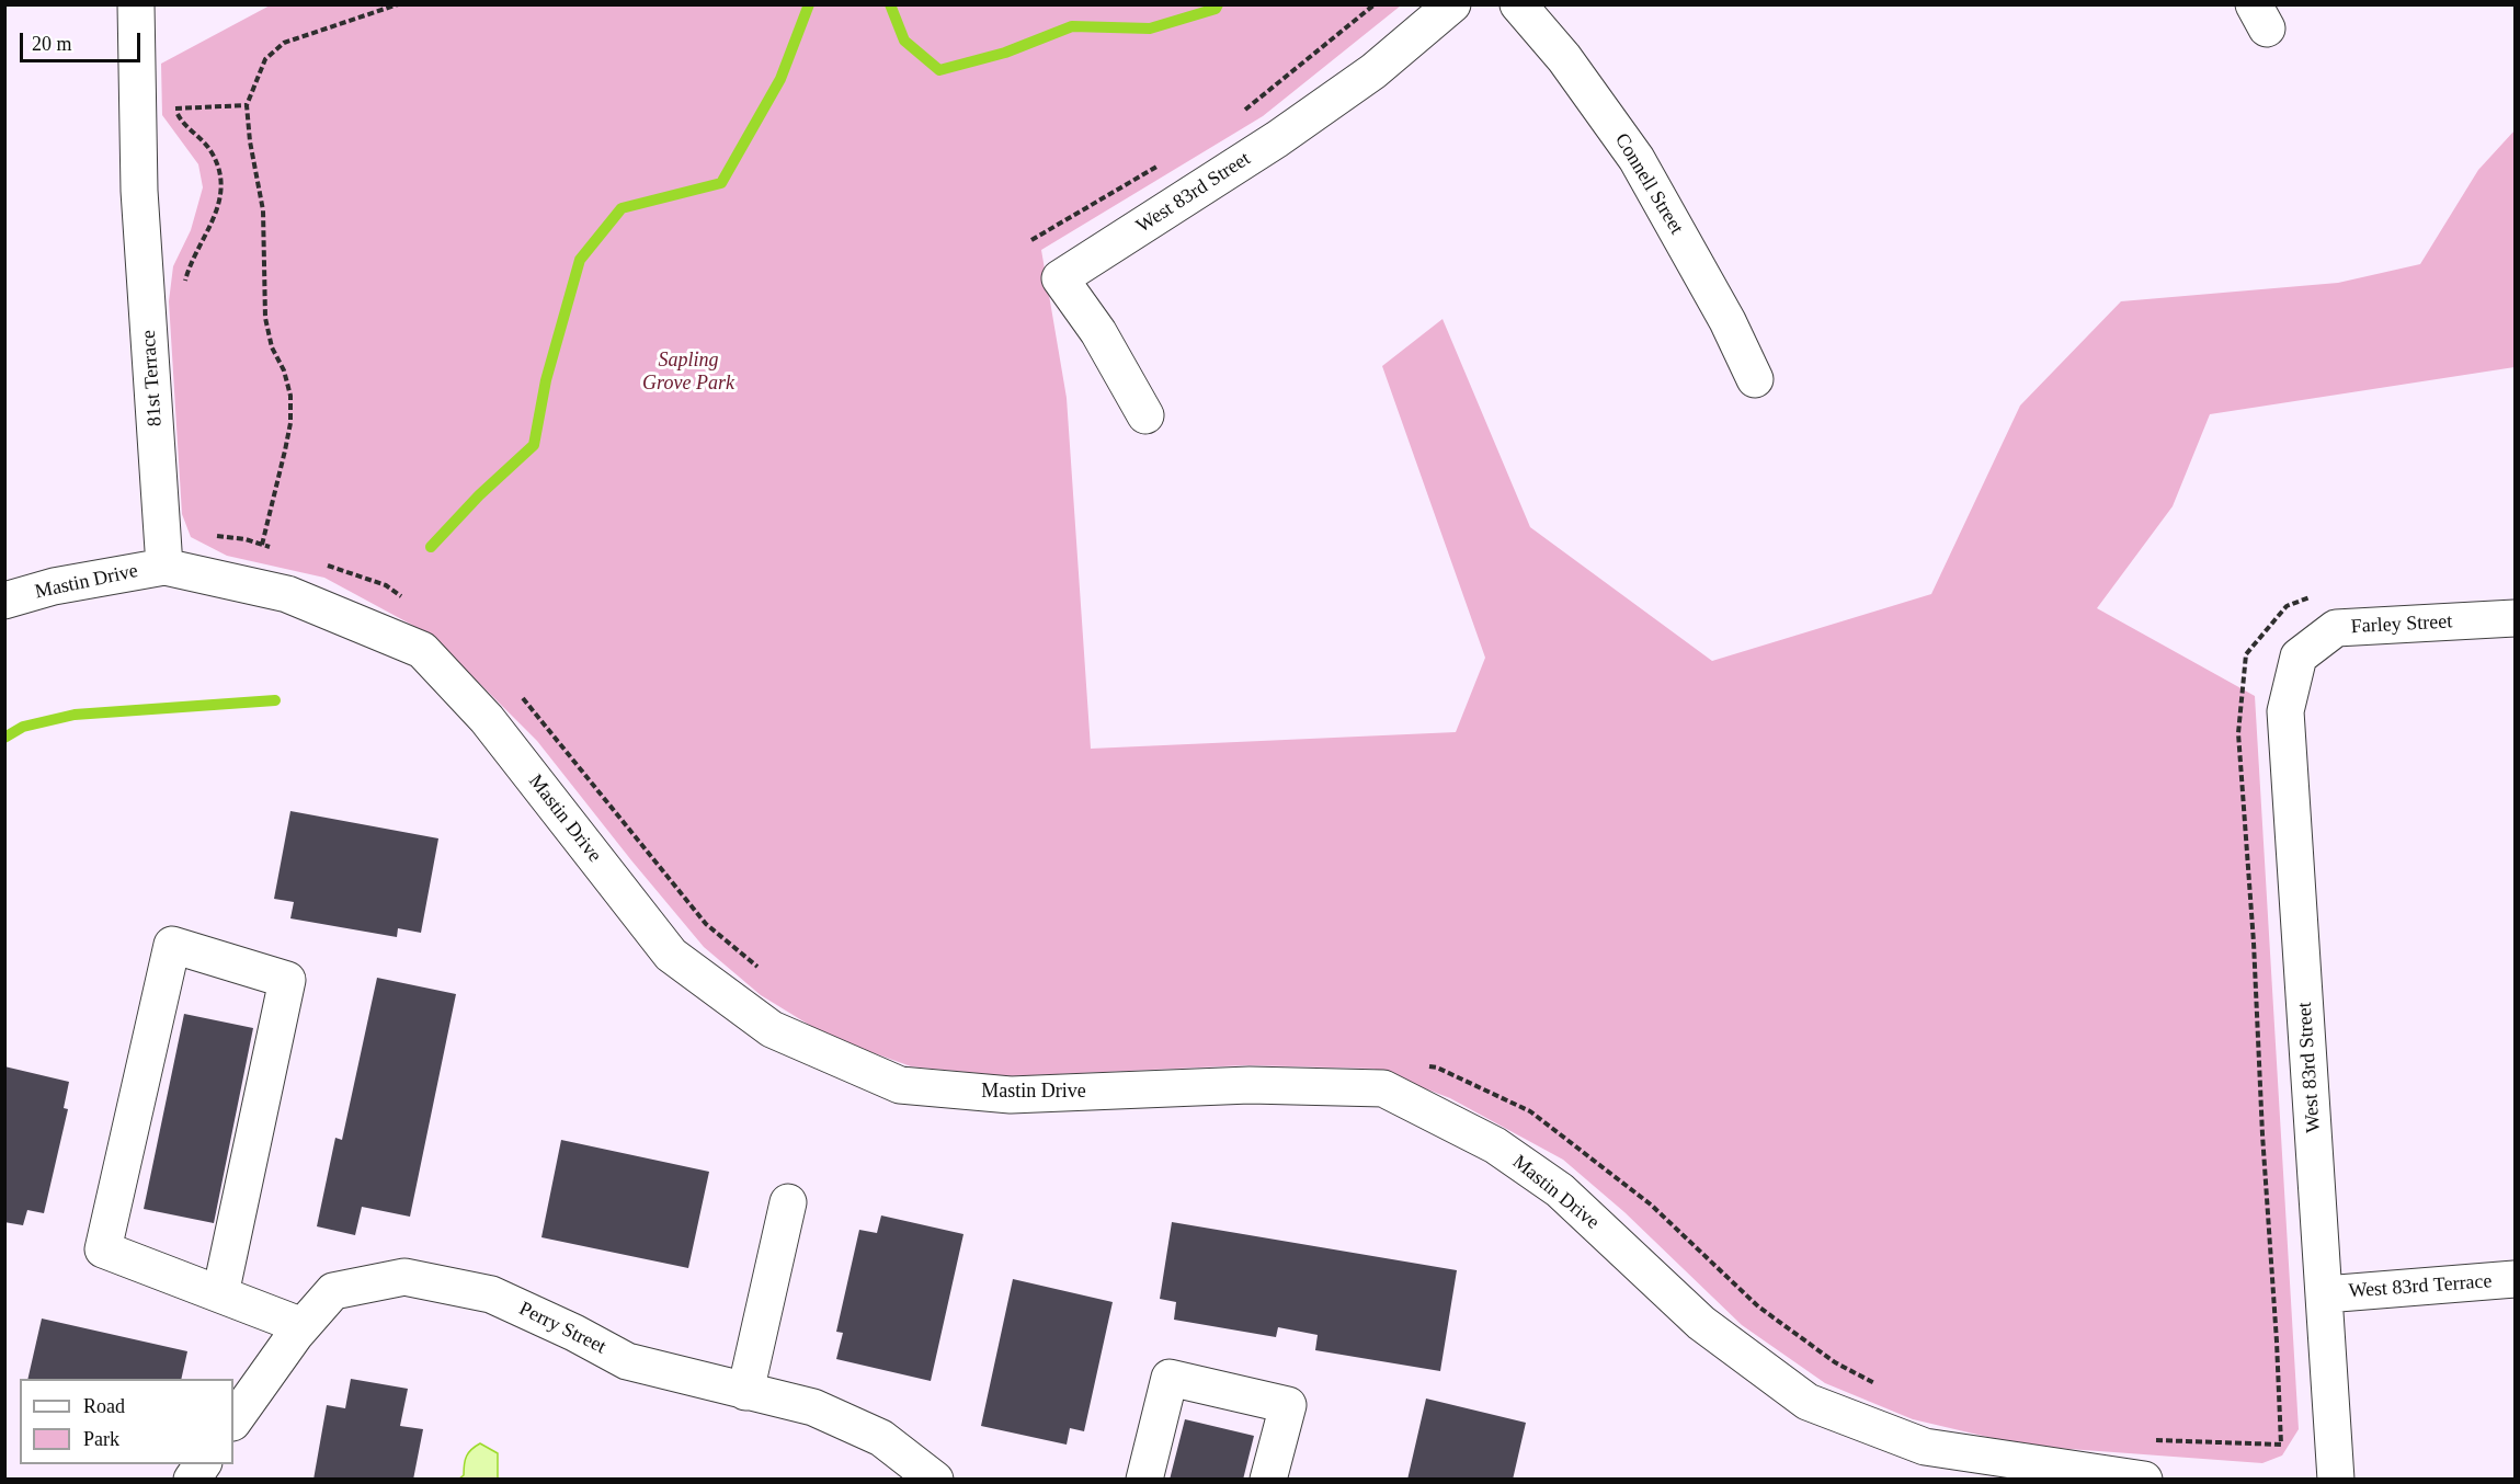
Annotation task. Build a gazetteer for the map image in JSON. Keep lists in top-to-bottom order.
{
  "streets": {
    "street": [
      "Connell Street",
      "West 83rd Street",
      "81st Terrace",
      "Mastin Drive",
      "Farley Street",
      "West 83rd Terrace",
      "Perry Street"
    ]
  },
  "crossings": [
    ["West 83rd Street", "Farley Street"],
    ["West 83rd Street", "West 83rd Terrace"],
    ["81st Terrace", "Mastin Drive"]
  ],
  "parks": ["Sapling Grove Park"],
  "legend": ["Road", "Park"],
  "scale_bar": "20 m"
}
